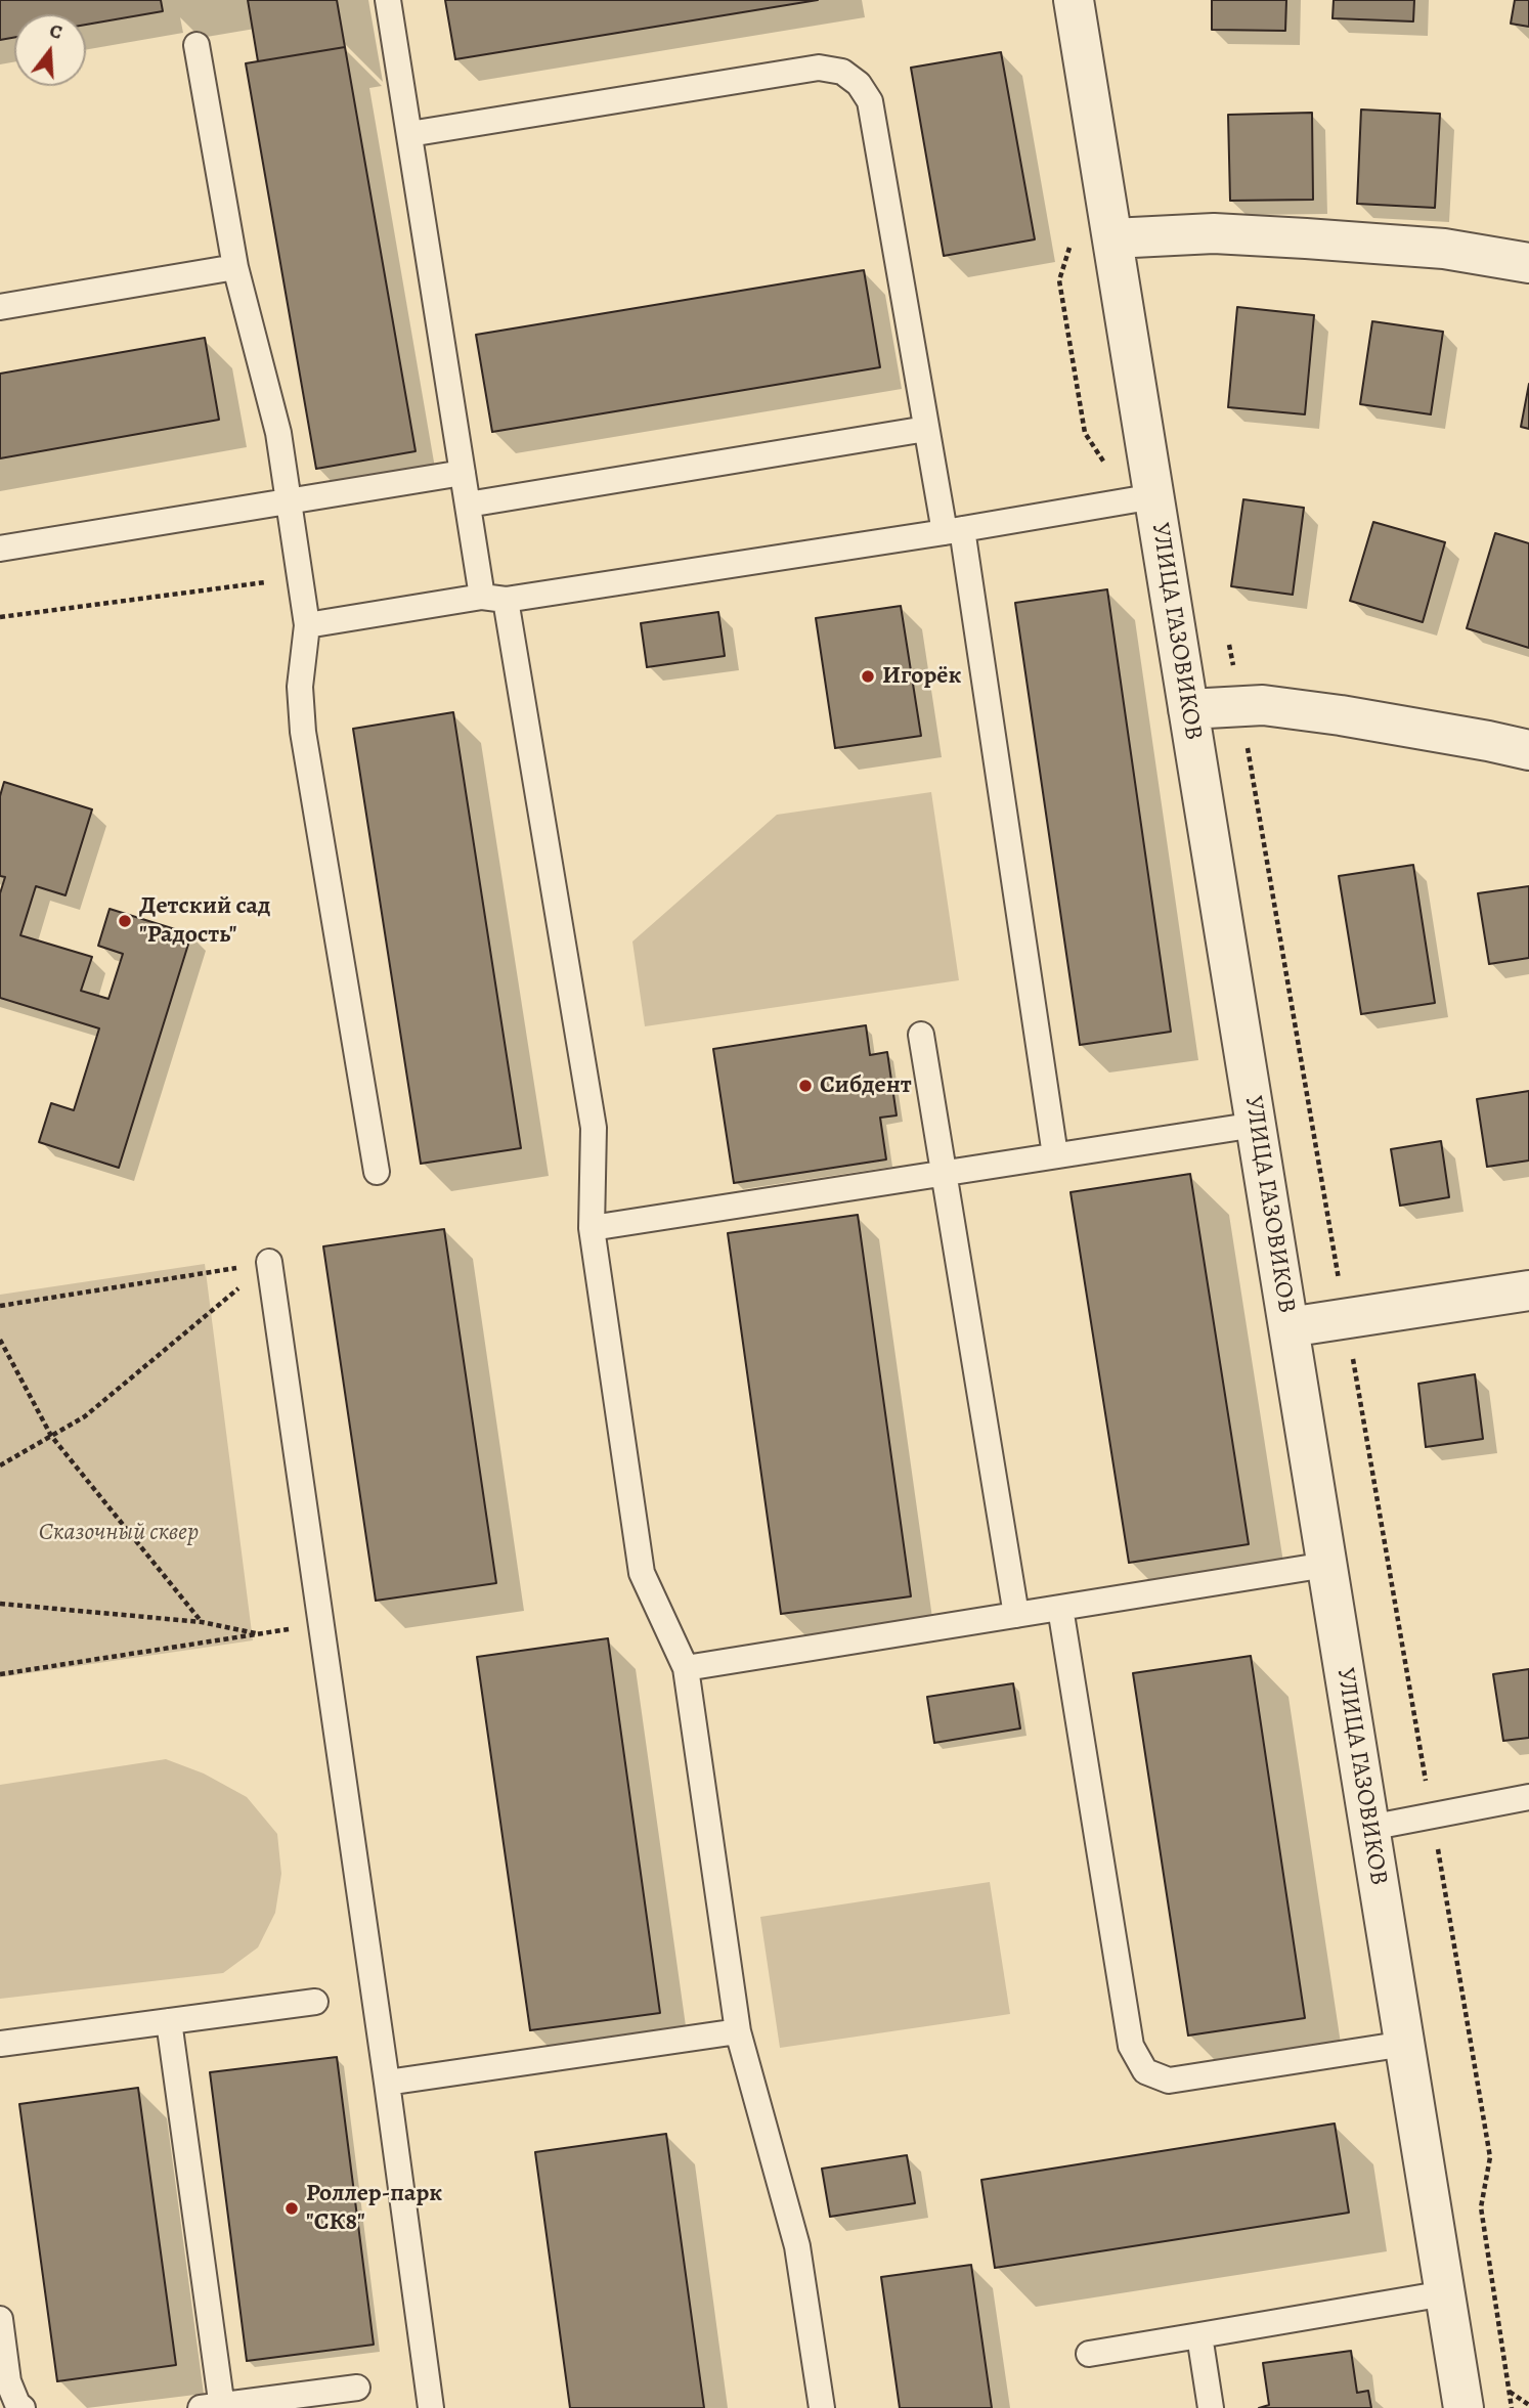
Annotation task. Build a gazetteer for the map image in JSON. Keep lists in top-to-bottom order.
{
  "streets": {
    "street": ["УЛИЦА ГАЗОВИКОВ"]
  },
  "parks": ["Сказочный сквер"],
  "places": [
    "Игорёк",
    "Детский сад \"Радость\"",
    "Сибдент",
    "Роллер-парк \"СК8\""
  ],
  "north": "top"
}
